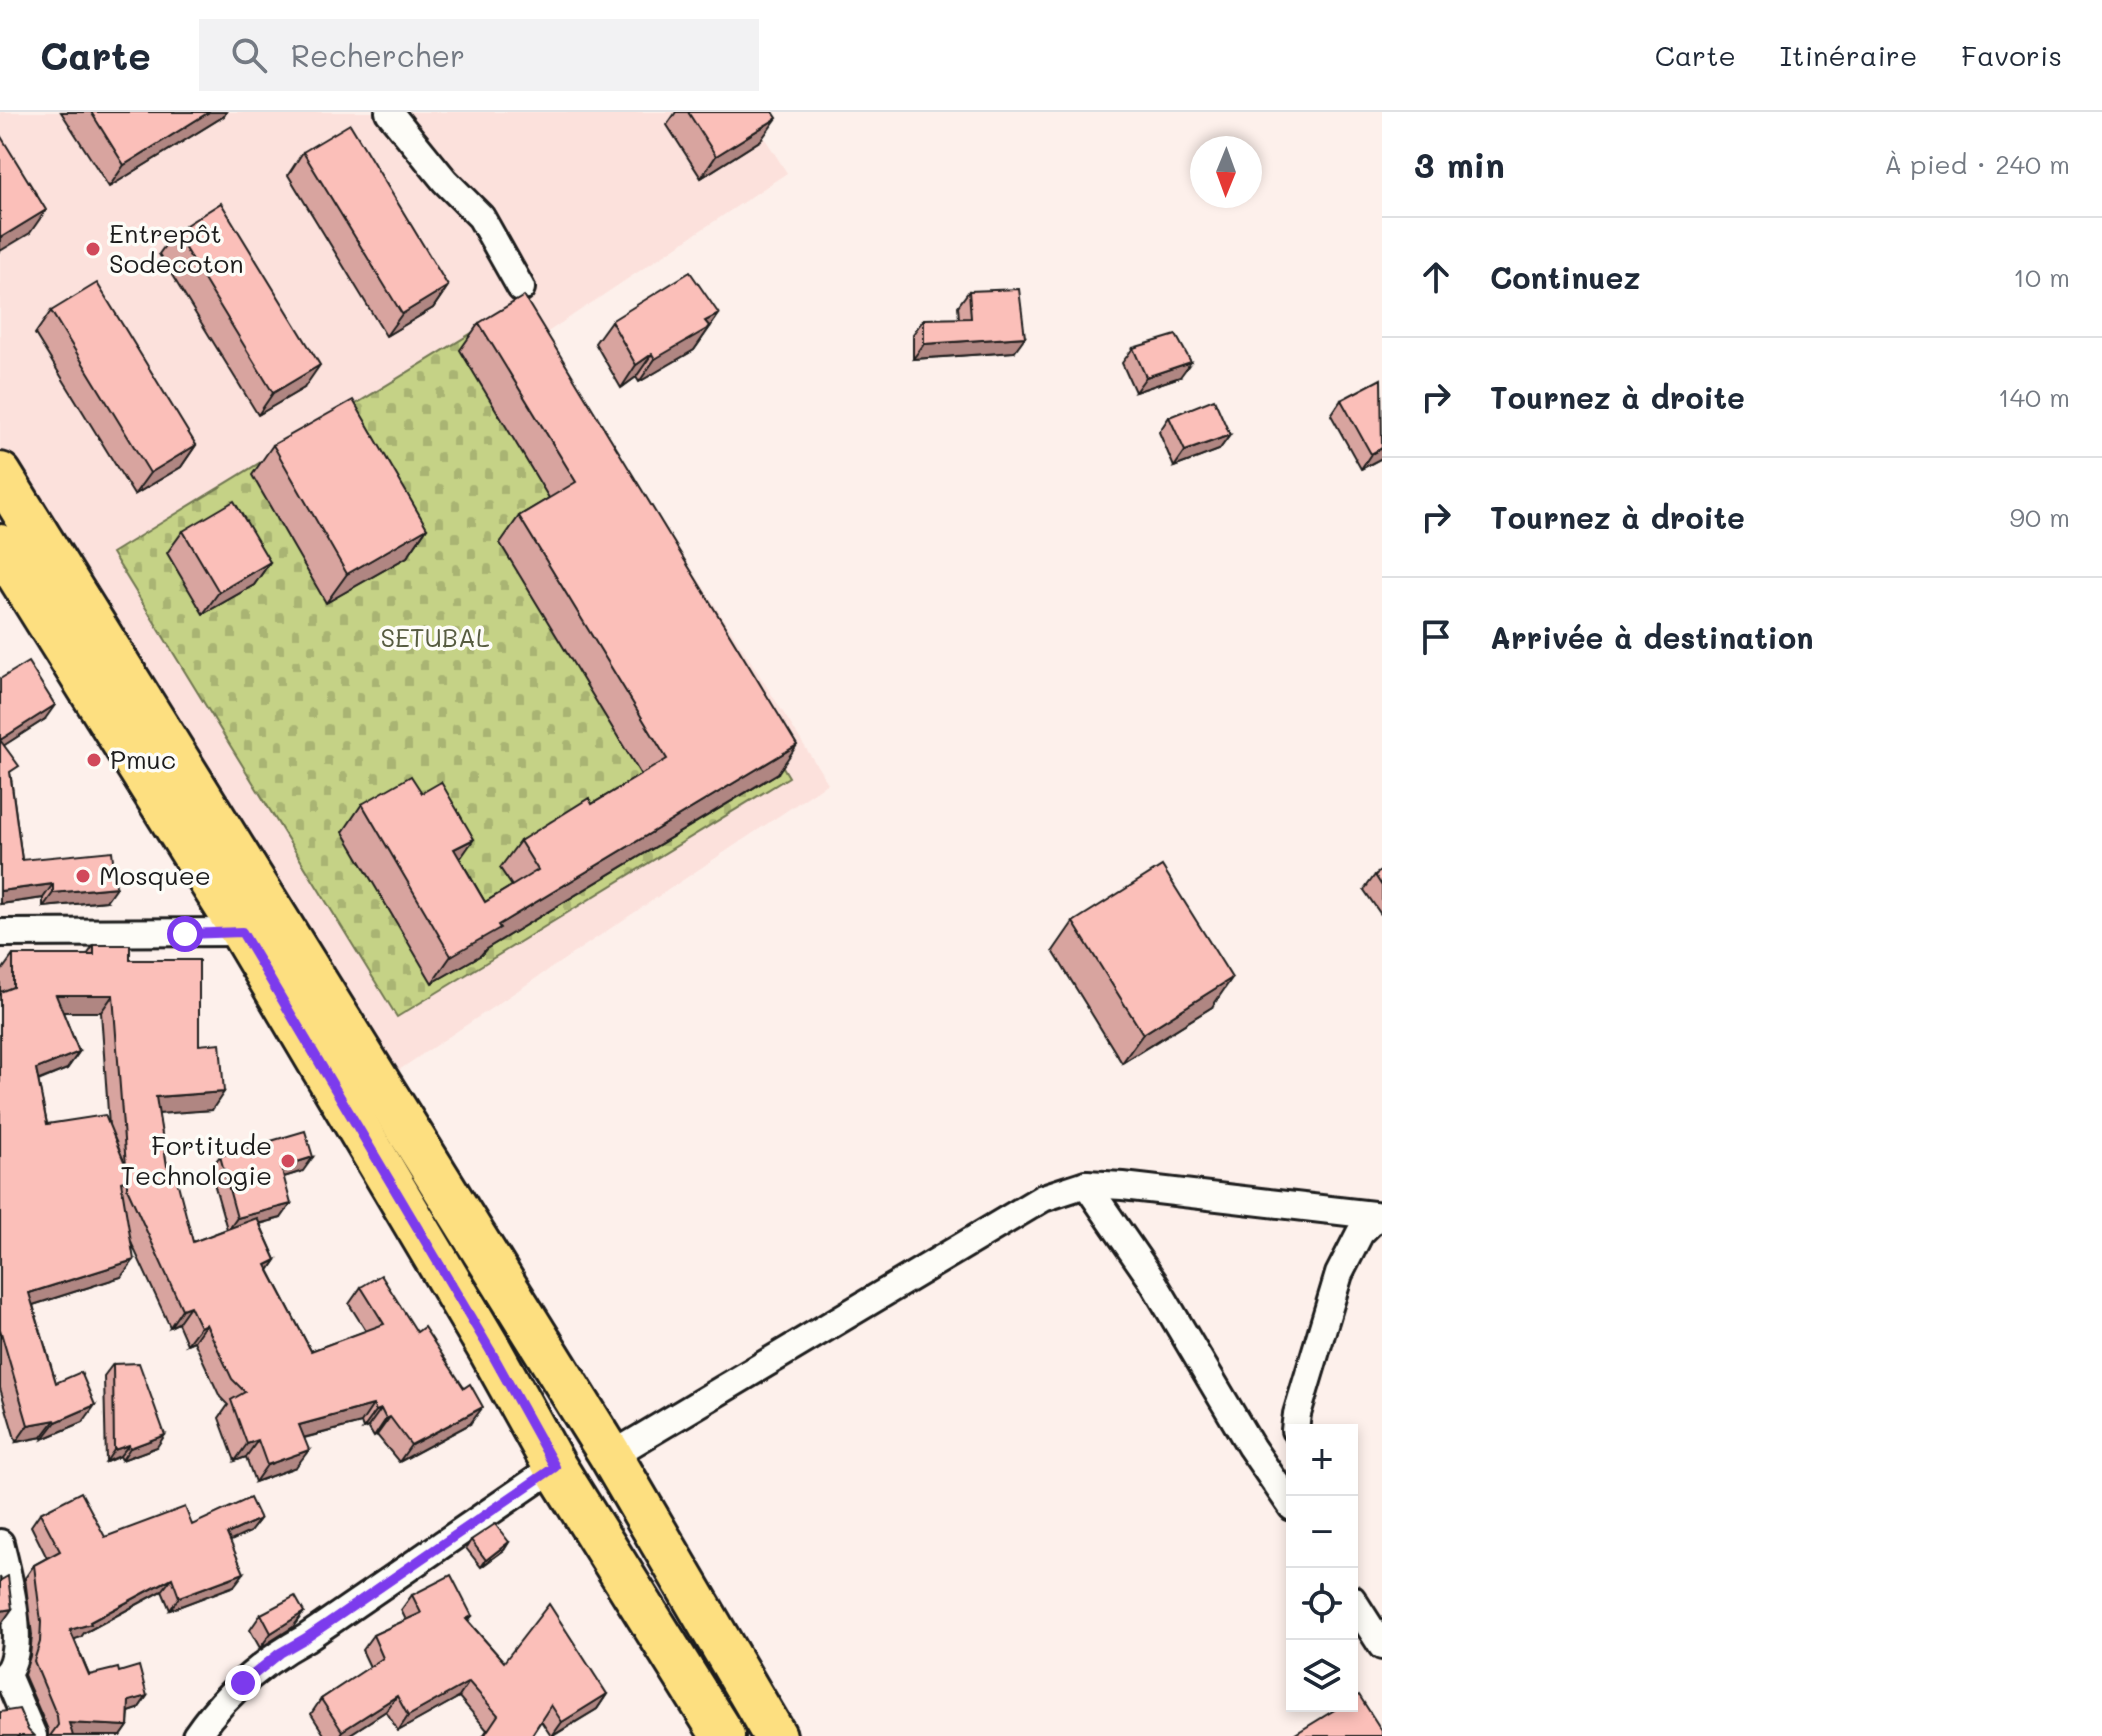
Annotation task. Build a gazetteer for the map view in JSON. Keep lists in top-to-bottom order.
{
  "parks": ["SETUBAL"],
  "places": [
    "Entrepôt Sodecoton",
    "Pmuc",
    "Mosquee",
    "Fortitude Technologie"
  ],
  "north": "bottom",
  "page": {
    "header": "Carte",
    "search": "Rechercher",
    "nav": ["Carte", "Itinéraire", "Favoris"],
    "heading": ["3 min", "À pied · 240 m"],
    "list": [
      ["Continuez", "10 m"],
      ["Tournez à droite", "140 m"],
      ["Tournez à droite", "90 m"],
      "Arrivée à destination"
    ],
    "map_buttons": ["+", "−"]
  }
}
